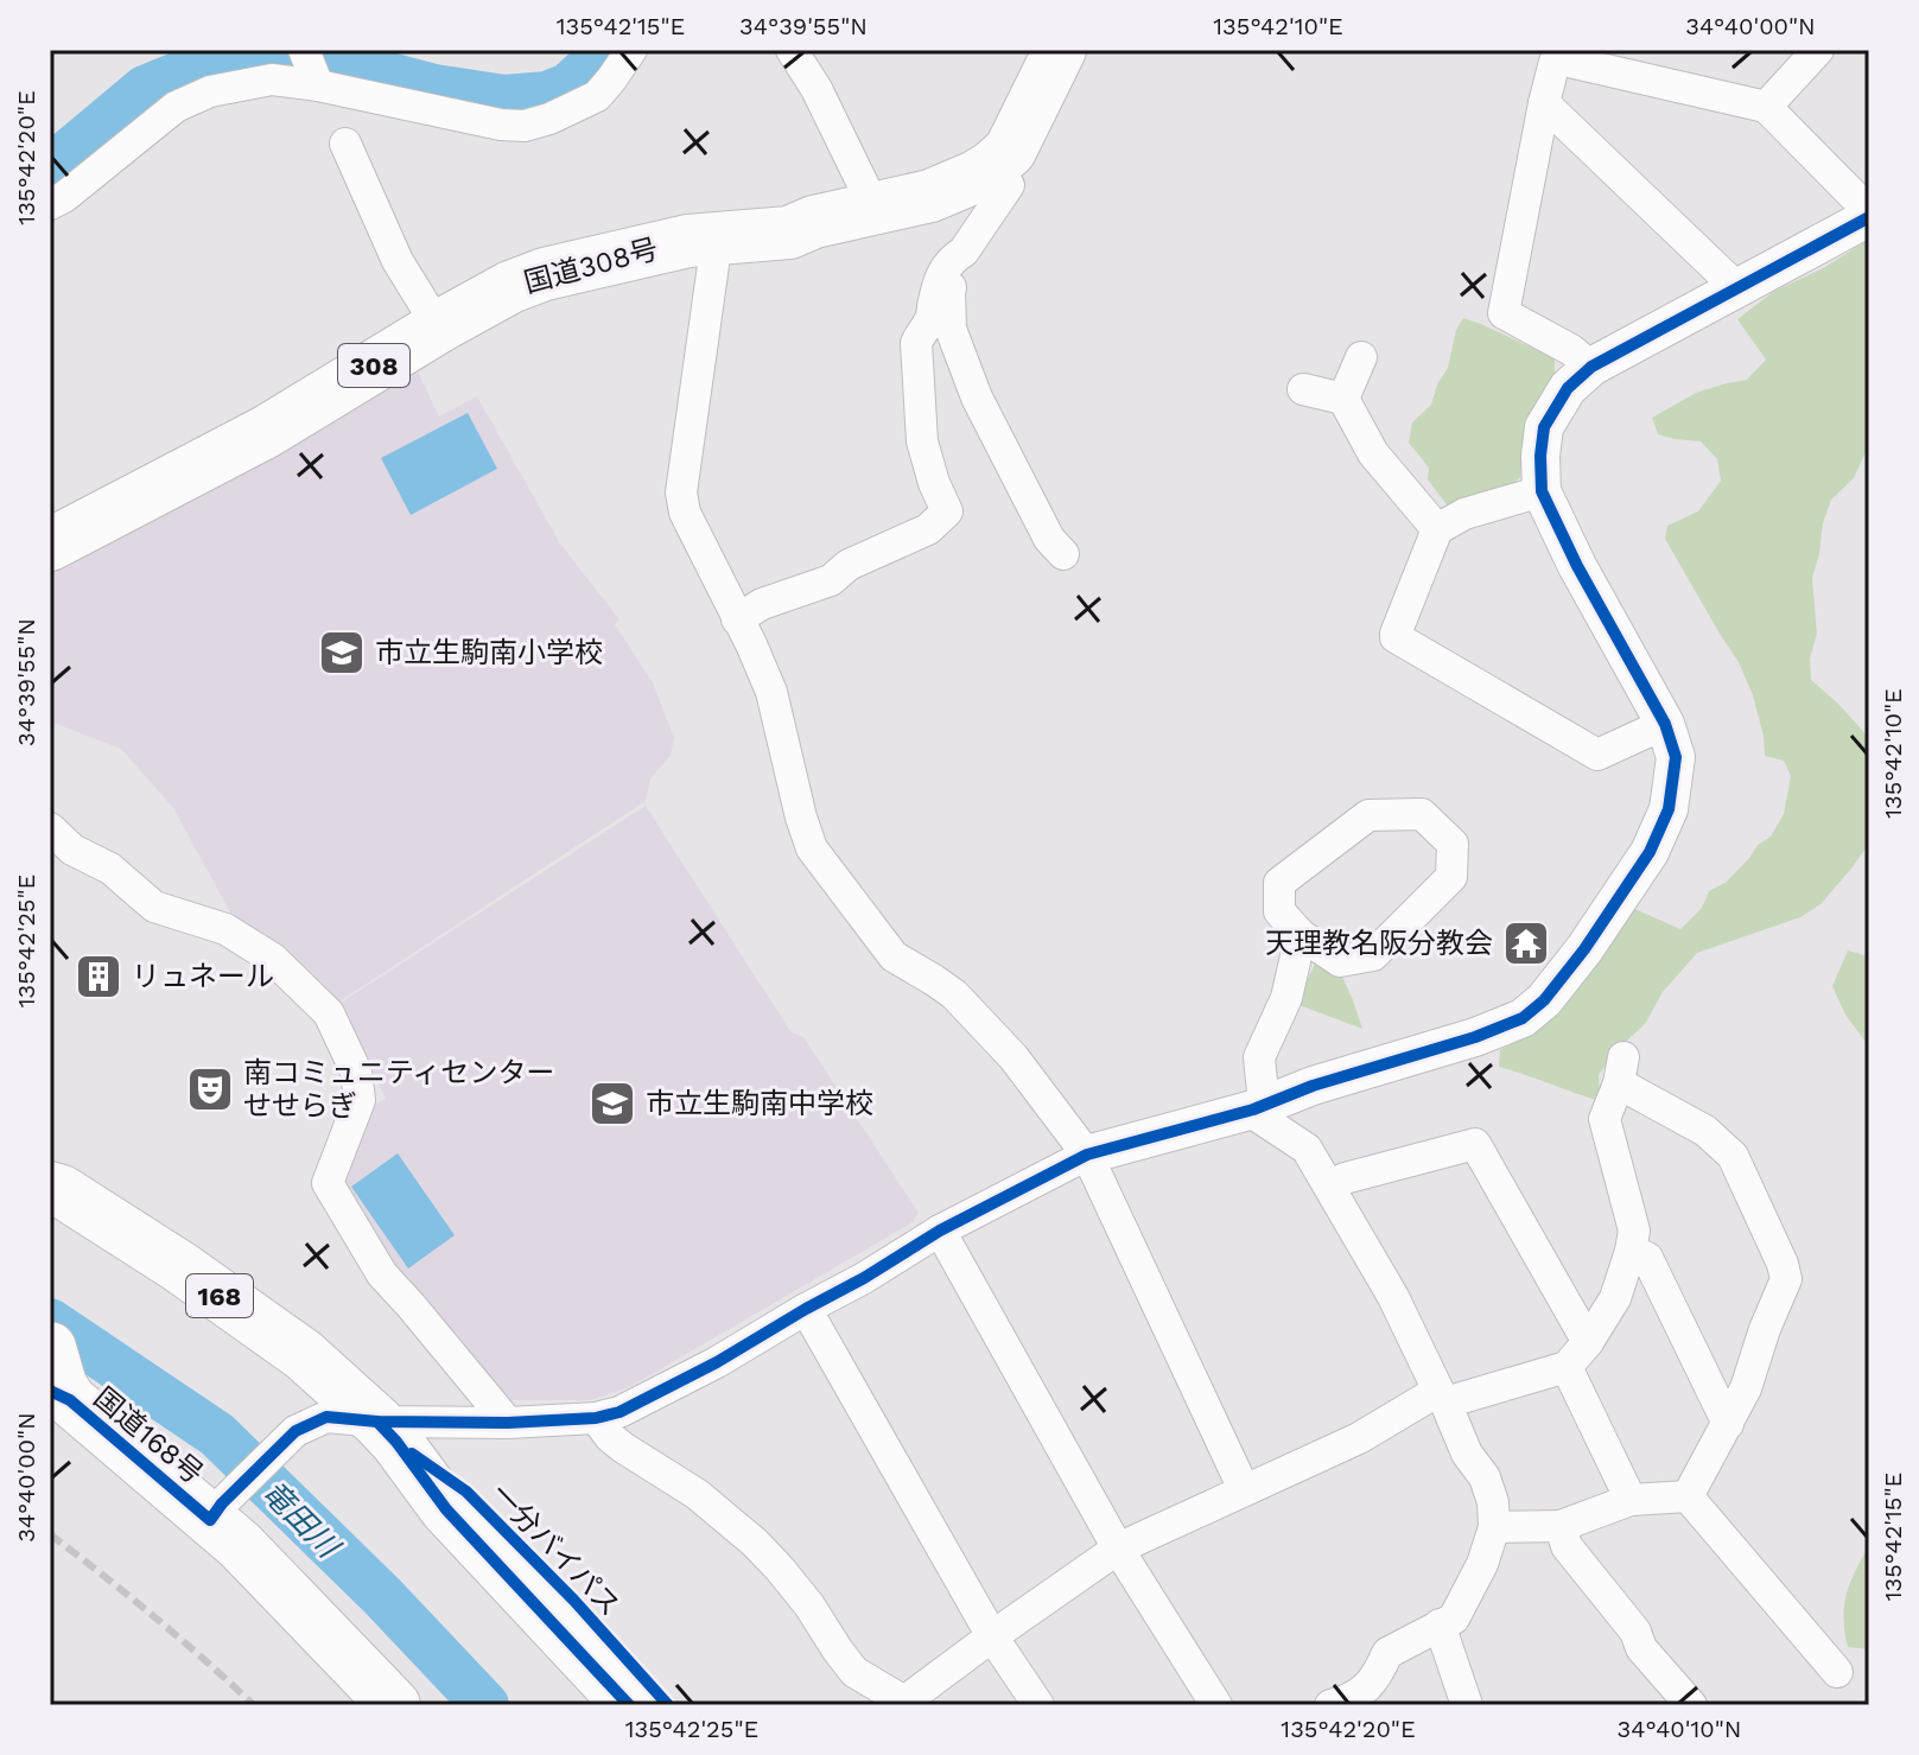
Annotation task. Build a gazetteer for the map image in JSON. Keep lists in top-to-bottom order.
{
  "streets": {
    "highway": [
      "国道308号",
      "308",
      "168",
      "国道168号",
      "一分バイパス"
    ]
  },
  "water": ["竜田川"],
  "places": {
    "school or university": ["市立生駒南小学校", "市立生駒南中学校"],
    "temple": ["天理教名阪分教会"],
    "building": ["リュネール"],
    "theatre": ["南コミュニティセンター せせらぎ"]
  },
  "coordinates": [
    "135°42'15\"E",
    "34°39'55\"N",
    "135°42'10\"E",
    "34°40'00\"N",
    "135°42'20\"E",
    "135°42'25\"E",
    "34°40'10\"N"
  ]
}
